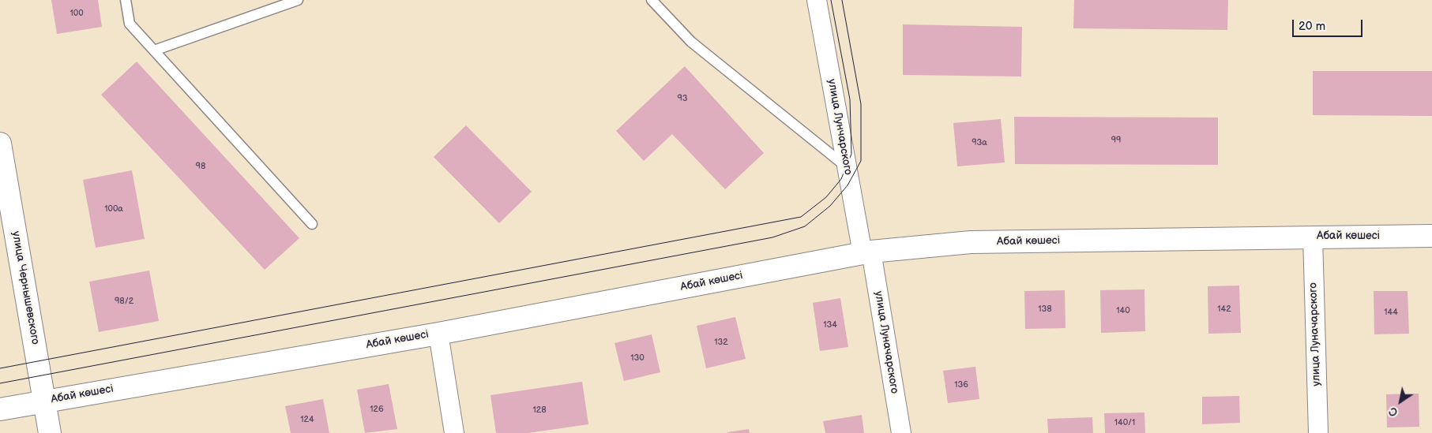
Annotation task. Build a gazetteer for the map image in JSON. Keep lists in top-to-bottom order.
{
  "streets": {
    "street": [
      "улица Лунчарского",
      "Абай көшесі",
      "улица Чернышевского",
      "улица Луначарского"
    ]
  },
  "crossings": [
    ["улица Лунчарского", "Абай көшесі"],
    ["улица Лунчарского", "улица Луначарского"],
    ["Абай көшесі", "улица Чернышевского"],
    ["Абай көшесі", "улица Луначарского"]
  ],
  "house_numbers": [
    "100",
    "93",
    "99",
    "93а",
    "98",
    "100а",
    "98/2",
    "138",
    "142",
    "140",
    "144",
    "134",
    "132",
    "130",
    "136",
    "126",
    "128",
    "124",
    "140/1"
  ],
  "scale_bar": "20 m",
  "north": "bottom left"
}
